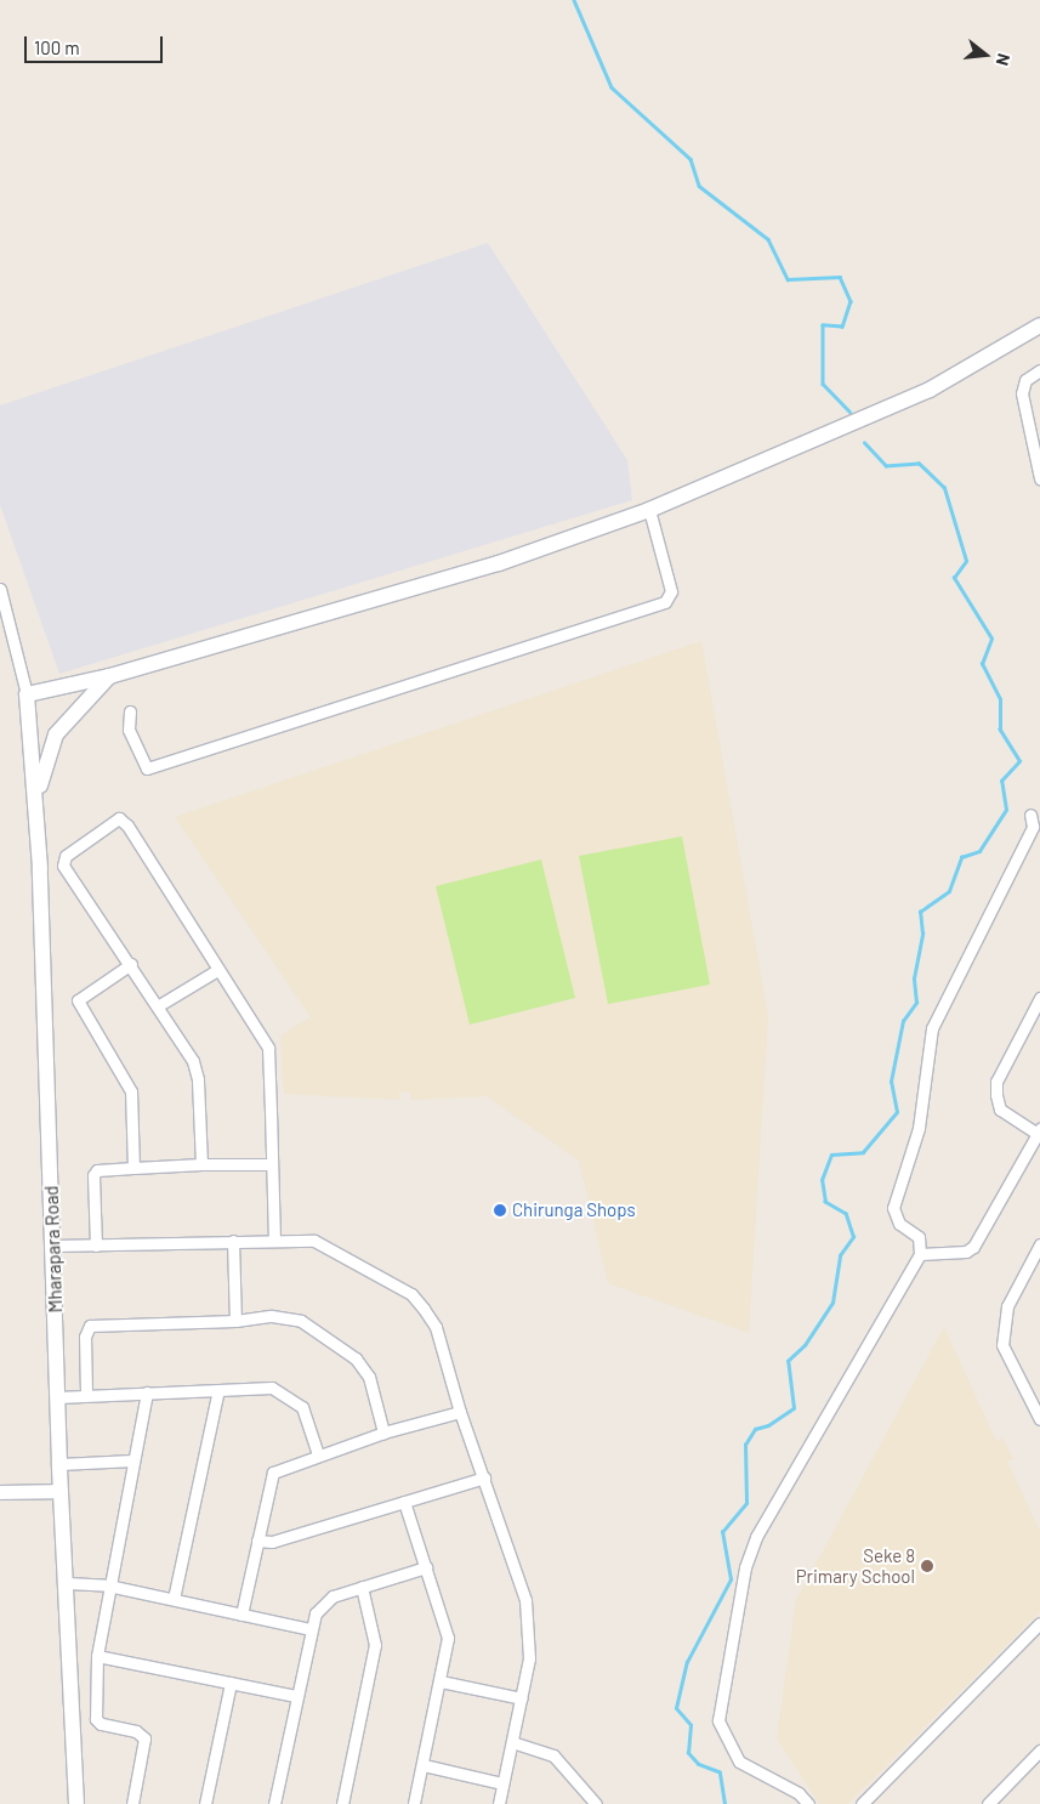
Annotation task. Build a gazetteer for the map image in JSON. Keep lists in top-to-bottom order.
{
  "streets": {
    "main road": ["Mharapara Road"]
  },
  "places": ["Chirunga Shops", "Seke 8 Primary School"],
  "scale_bar": "100 m",
  "north": "right"
}
